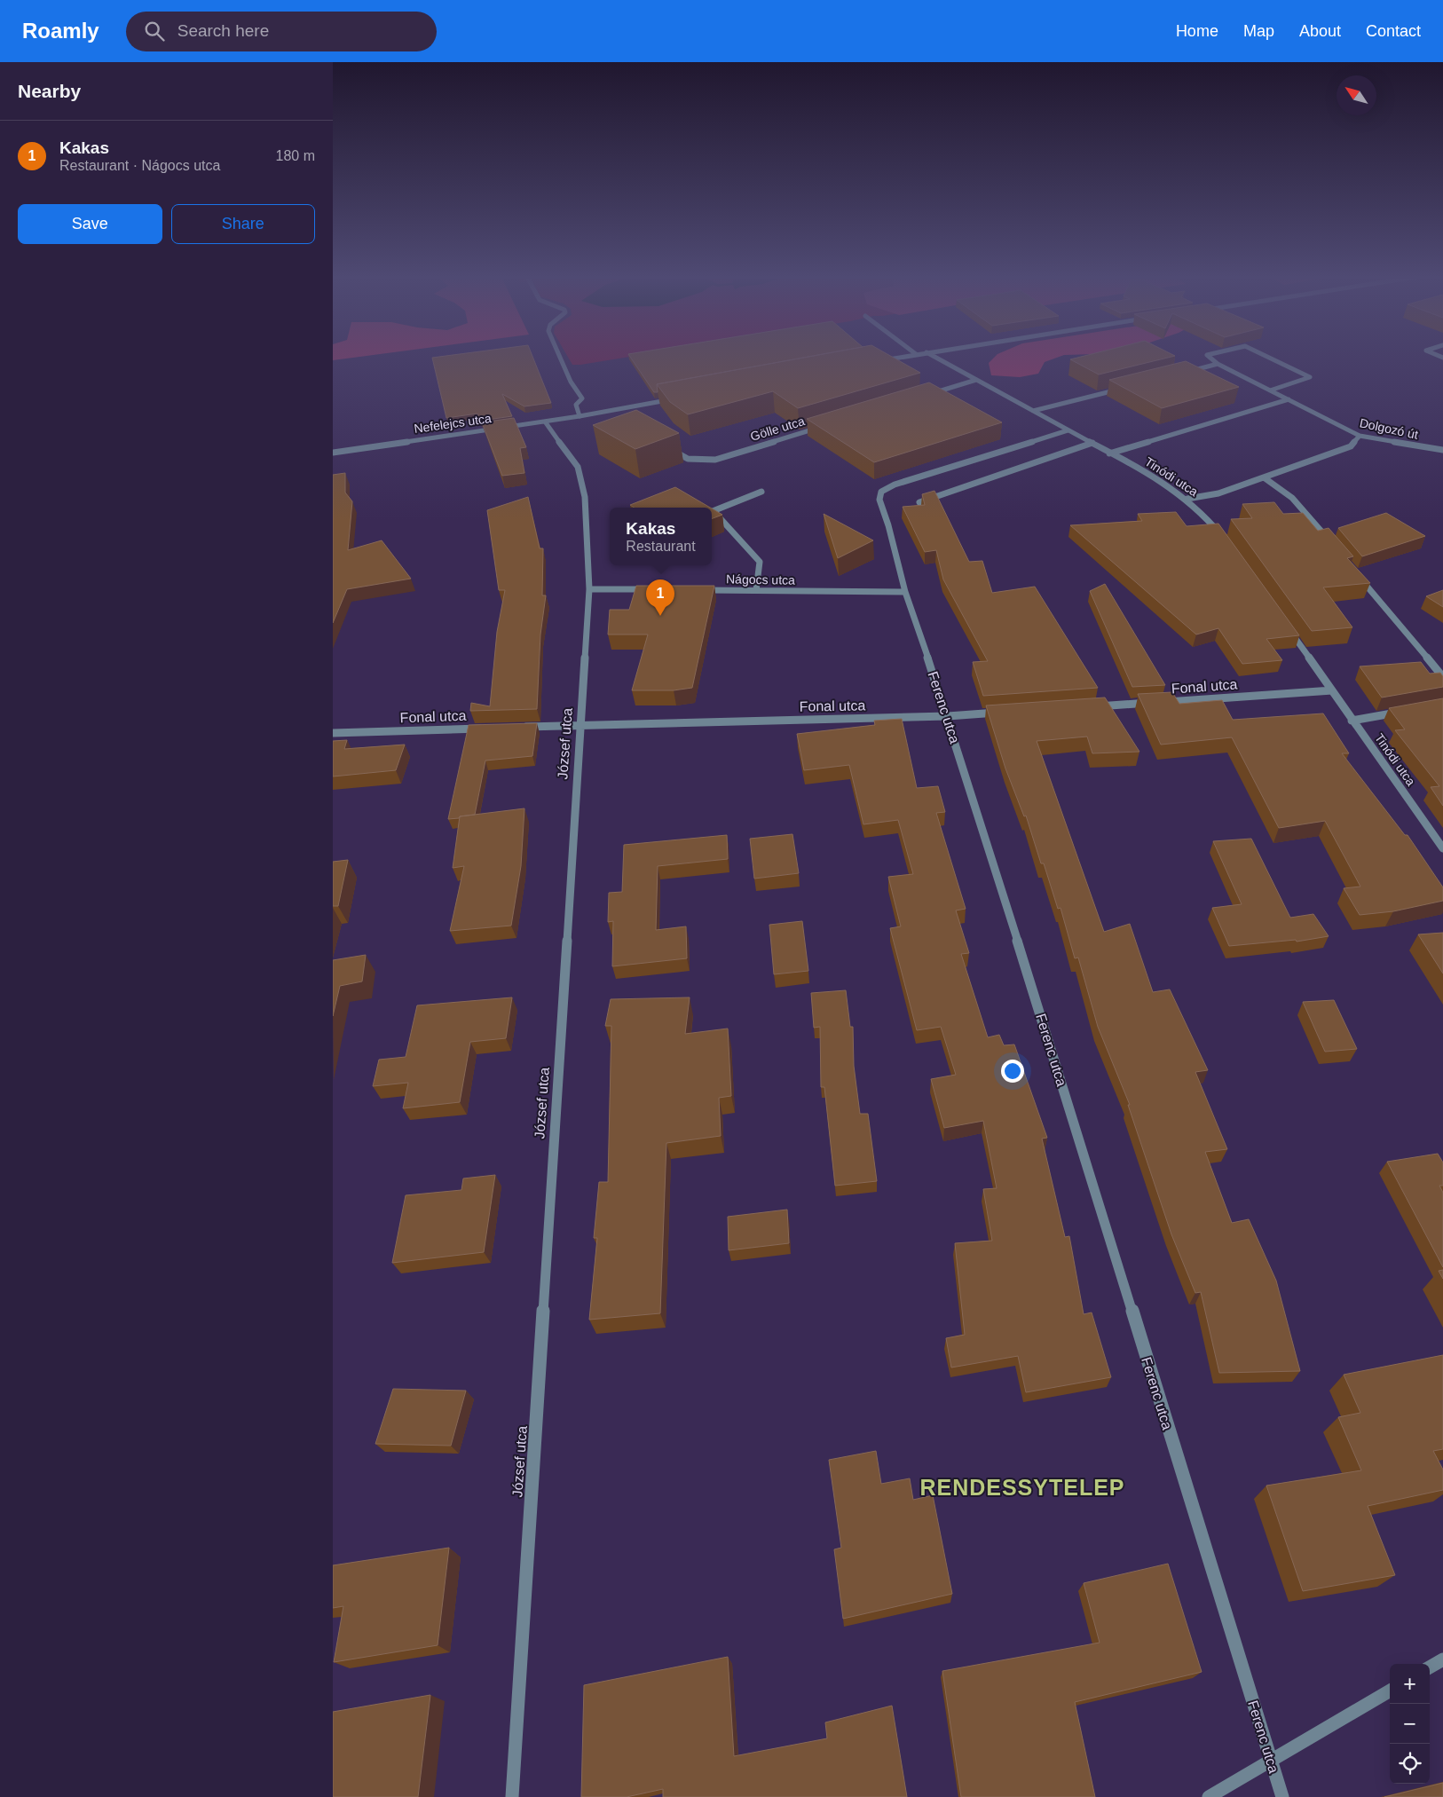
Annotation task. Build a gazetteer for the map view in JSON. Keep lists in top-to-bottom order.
{
  "streets": {
    "street": [
      "Nefelejcs utca",
      "Gölle utca",
      "Dolgozó út",
      "Tinódi utca",
      "Nágocs utca",
      "Fonal utca",
      "Ferenc utca",
      "József utca"
    ]
  },
  "crossings": [
    ["Nefelejcs utca", "József utca"],
    ["Tinódi utca", "Fonal utca"],
    ["Tinódi utca", "Ferenc utca"],
    ["Nágocs utca", "Ferenc utca"],
    ["Fonal utca", "Ferenc utca"],
    ["Fonal utca", "József utca"]
  ],
  "districts": ["RENDESSYTELEP"],
  "north": "top left",
  "page": {
    "header": "Roamly",
    "search": "Search here",
    "nav": [
      "Home",
      "Map",
      "About",
      "Contact"
    ],
    "heading": "Nearby",
    "list": [
      {
        "mark": "1",
        "name": "Kakas",
        "note": "Restaurant · Nágocs utca",
        "value": "180 m"
      }
    ],
    "buttons": ["Save", "Share"],
    "popup": ["Kakas", "Restaurant"],
    "pins": "1",
    "map_buttons": ["+", "−"]
  }
}
